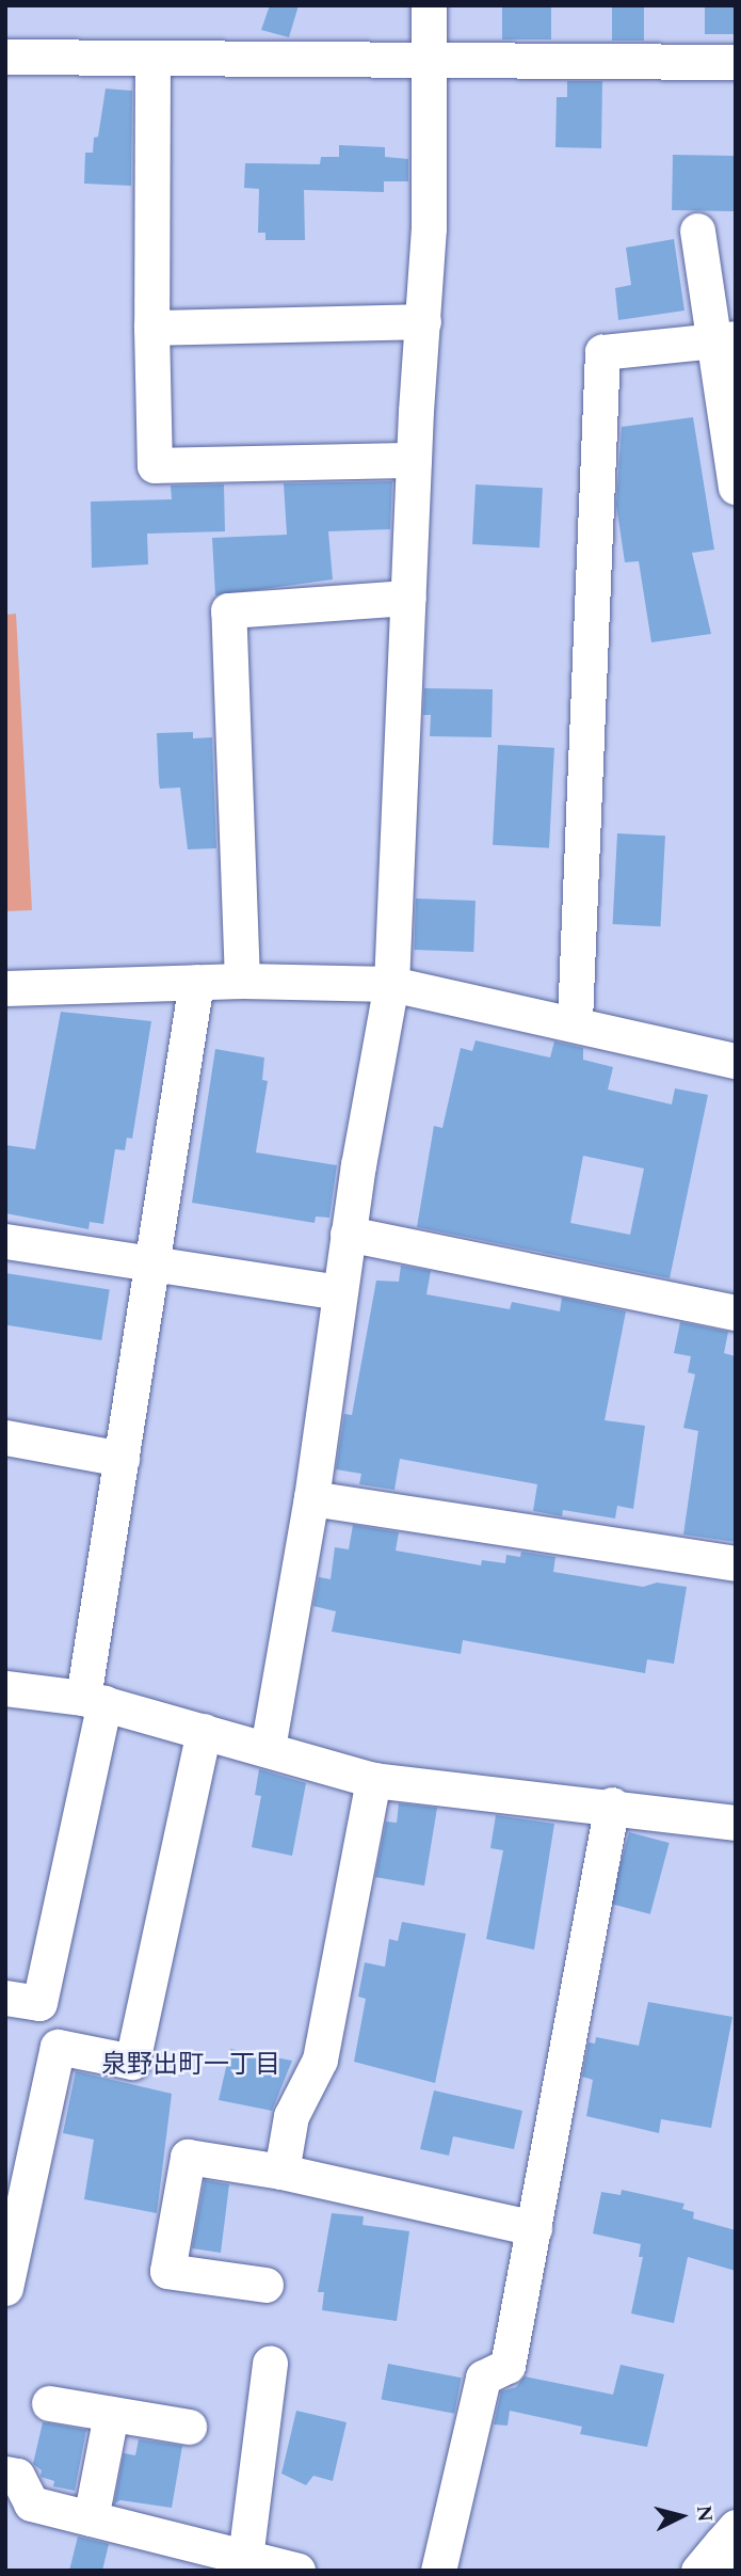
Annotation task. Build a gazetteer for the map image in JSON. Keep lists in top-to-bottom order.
{
  "districts": ["泉野出町一丁目"],
  "north": "right"
}
